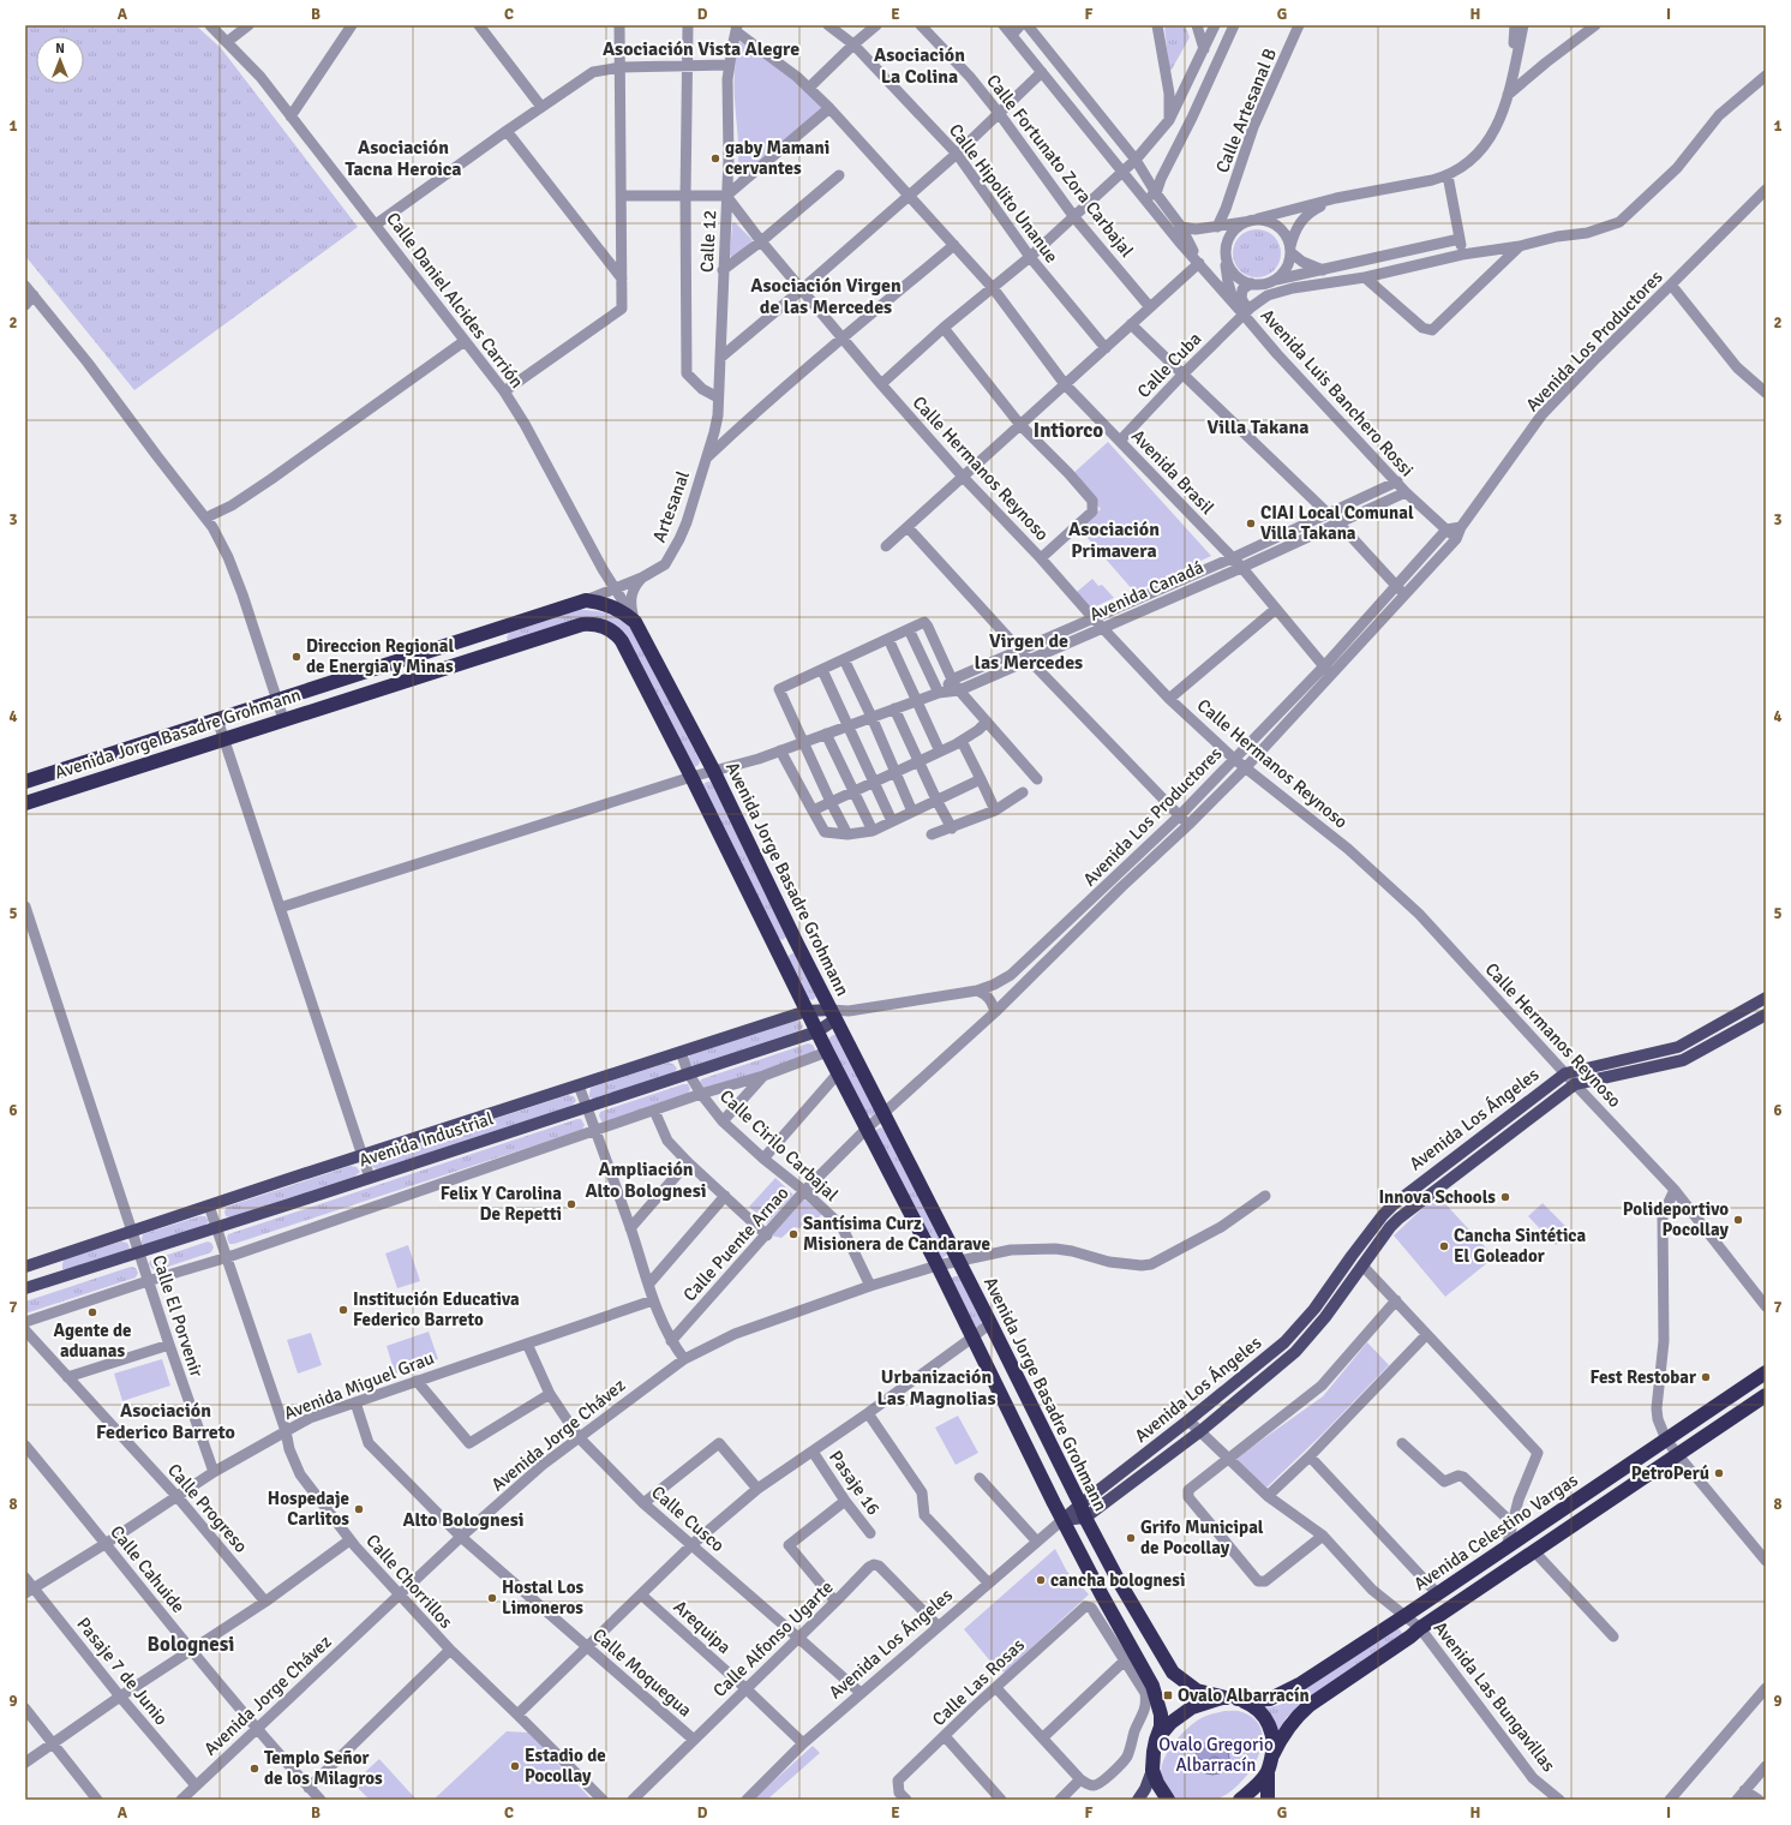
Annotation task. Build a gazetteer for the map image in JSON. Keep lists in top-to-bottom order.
{
  "streets": {
    "highway": ["Avenida Jorge Basadre Grohmann", "Avenida Celestino Vargas"],
    "main road": ["Avenida Los Ángeles", "Avenida Industrial"],
    "street": [
      "Calle Artesanal B",
      "Calle Fortunato Zora Carbajal",
      "Calle Hipolito Unanue",
      "Calle 12",
      "Calle Daniel Alcides Carrión",
      "Avenida Los Productores",
      "Calle Cuba",
      "Avenida Luis Banchero Rossi",
      "Calle Hermanos Reynoso",
      "Avenida Brasil",
      "Artesanal",
      "Avenida Canadá",
      "Calle Cirilo Carbajal",
      "Calle Puente Arnao",
      "Calle El Porvenir",
      "Avenida Miguel Grau",
      "Avenida Jorge Chávez",
      "Pasaje 16",
      "Calle Progreso",
      "Calle Cusco",
      "Calle Cahuide",
      "Calle Chorrillos",
      "Arequipa",
      "Calle Alfonso Ugarte",
      "Pasaje 7 de Junio",
      "Calle Moquegua",
      "Calle Las Rosas",
      "Avenida Las Bungavillas"
    ]
  },
  "crossings": [
    ["Calle 12", "Calle Hermanos Reynoso"],
    ["Calle 12", "Avenida Brasil"],
    ["Calle 12", "Artesanal"],
    ["Calle Daniel Alcides Carrión", "Artesanal"],
    ["Calle Daniel Alcides Carrión", "Avenida Jorge Basadre Grohmann"],
    ["Avenida Los Productores", "Avenida Luis Banchero Rossi"],
    ["Avenida Los Productores", "Calle Hermanos Reynoso"],
    ["Avenida Los Productores", "Avenida Brasil"],
    ["Avenida Los Productores", "Avenida Jorge Basadre Grohmann"],
    ["Avenida Los Productores", "Avenida Industrial"],
    ["Avenida Los Productores", "Calle Puente Arnao"],
    ["Calle Cuba", "Avenida Luis Banchero Rossi"],
    ["Calle Cuba", "Avenida Brasil"],
    ["Avenida Luis Banchero Rossi", "Avenida Canadá"],
    ["Calle Hermanos Reynoso", "Avenida Canadá"],
    ["Calle Hermanos Reynoso", "Avenida Los Ángeles"],
    ["Avenida Brasil", "Avenida Canadá"],
    ["Artesanal", "Avenida Jorge Basadre Grohmann"],
    ["Avenida Jorge Basadre Grohmann", "Avenida Los Ángeles"],
    ["Avenida Jorge Basadre Grohmann", "Avenida Industrial"],
    ["Avenida Jorge Basadre Grohmann", "Calle Puente Arnao"],
    ["Avenida Jorge Basadre Grohmann", "Avenida Jorge Chávez"],
    ["Avenida Jorge Basadre Grohmann", "Avenida Celestino Vargas"],
    ["Avenida Los Ángeles", "Calle Cusco"],
    ["Avenida Los Ángeles", "Arequipa"],
    ["Avenida Los Ángeles", "Calle Alfonso Ugarte"],
    ["Avenida Los Ángeles", "Avenida Las Bungavillas"],
    ["Avenida Industrial", "Calle Cirilo Carbajal"],
    ["Avenida Industrial", "Calle El Porvenir"],
    ["Avenida Industrial", "Calle Chorrillos"],
    ["Calle Cirilo Carbajal", "Calle Puente Arnao"],
    ["Calle Cirilo Carbajal", "Avenida Jorge Chávez"],
    ["Calle El Porvenir", "Avenida Miguel Grau"],
    ["Avenida Miguel Grau", "Calle Progreso"],
    ["Avenida Miguel Grau", "Calle Cusco"],
    ["Avenida Miguel Grau", "Calle Cahuide"],
    ["Avenida Miguel Grau", "Calle Chorrillos"],
    ["Avenida Miguel Grau", "Pasaje 7 de Junio"],
    ["Avenida Miguel Grau", "Calle Moquegua"],
    ["Avenida Jorge Chávez", "Calle Cusco"],
    ["Avenida Jorge Chávez", "Calle Cahuide"],
    ["Avenida Jorge Chávez", "Calle Chorrillos"],
    ["Avenida Jorge Chávez", "Pasaje 7 de Junio"],
    ["Avenida Jorge Chávez", "Calle Moquegua"],
    ["Calle Cusco", "Calle Alfonso Ugarte"],
    ["Avenida Celestino Vargas", "Avenida Las Bungavillas"],
    ["Arequipa", "Calle Alfonso Ugarte"],
    ["Calle Alfonso Ugarte", "Calle Moquegua"]
  ],
  "districts": [
    "Asociación Vista Alegre",
    "Asociación La Colina",
    "Asociación Tacna Heroica",
    "Asociación Virgen de las Mercedes",
    "Villa Takana",
    "Intiorco",
    "Asociación Primavera",
    "Virgen de las Mercedes",
    "Ampliación Alto Bolognesi",
    "Urbanización Las Magnolias",
    "Asociación Federico Barreto",
    "Alto Bolognesi",
    "Bolognesi"
  ],
  "parks": ["Ovalo Gregorio Albarracín"],
  "places": {
    "other": [
      "gaby Mamani cervantes",
      "CIAI Local Comunal Villa Takana",
      "Direccion Regional de Energia y Minas",
      "Innova Schools",
      "Felix Y Carolina De Repetti",
      "Polideportivo Pocollay",
      "Santísima Curz Misionera de Candarave",
      "Cancha Sintética El Goleador",
      "Institución Educativa Federico Barreto",
      "Agente de aduanas",
      "Fest Restobar",
      "PetroPerú",
      "Hospedaje Carlitos",
      "Grifo Municipal de Pocollay",
      "cancha bolognesi",
      "Hostal Los Limoneros",
      "Estadio de Pocollay",
      "Templo Señor de los Milagros"
    ],
    "transit": ["Ovalo Albarracín"]
  },
  "north": "top",
  "grid": {
    "columns": [
      "A",
      "B",
      "C",
      "D",
      "E",
      "F",
      "G",
      "H",
      "I"
    ],
    "rows": [
      "1",
      "2",
      "3",
      "4",
      "5",
      "6",
      "7",
      "8",
      "9"
    ]
  }
}
